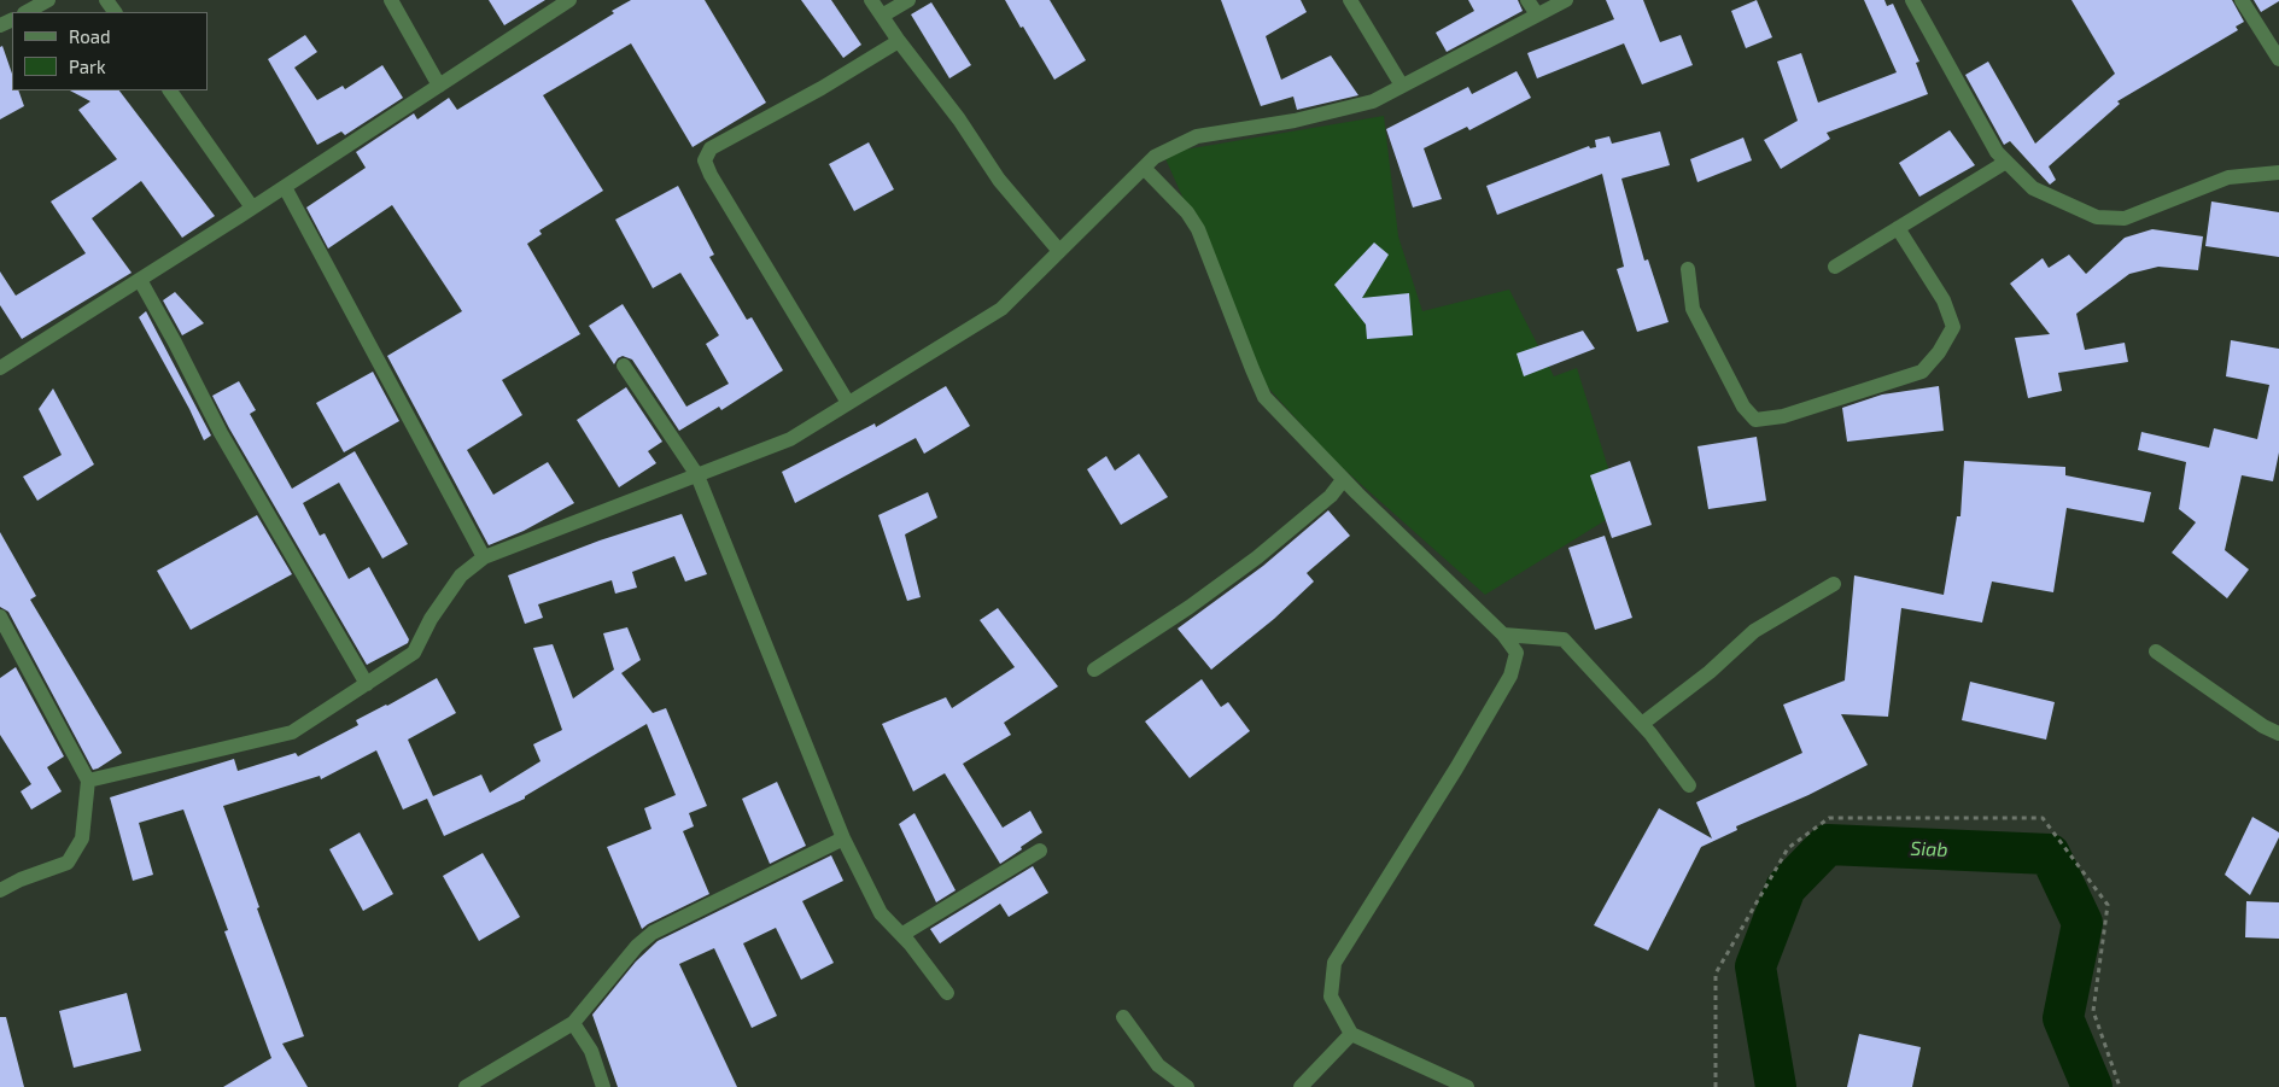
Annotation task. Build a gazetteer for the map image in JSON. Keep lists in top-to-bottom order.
{
  "water": ["Siab"],
  "legend": ["Road", "Park"]
}
